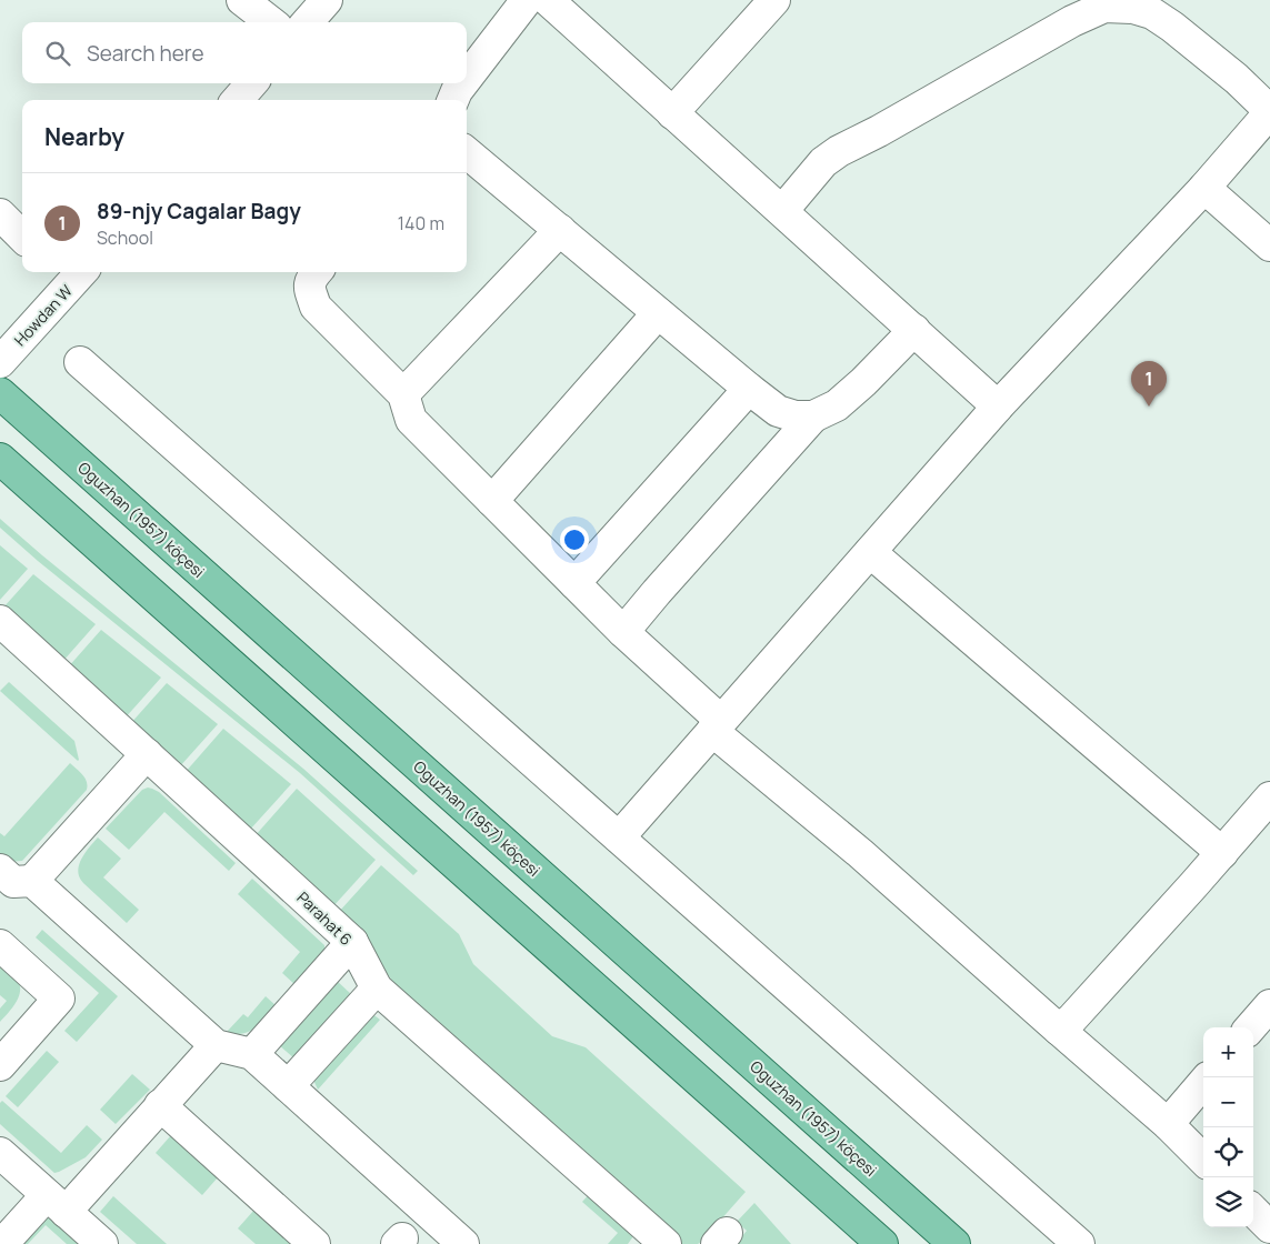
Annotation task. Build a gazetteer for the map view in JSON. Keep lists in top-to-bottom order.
{
  "streets": {
    "main road": ["Oguzhan (1957) köçesi"],
    "street": ["Howdan W", "Parahat 6"]
  },
  "page": {
    "search": "Search here",
    "heading": "Nearby",
    "list": [
      {
        "mark": "1",
        "name": "89-njy Cagalar Bagy",
        "note": "School",
        "value": "140 m"
      }
    ],
    "pins": "1",
    "map_buttons": ["+", "−"]
  }
}
